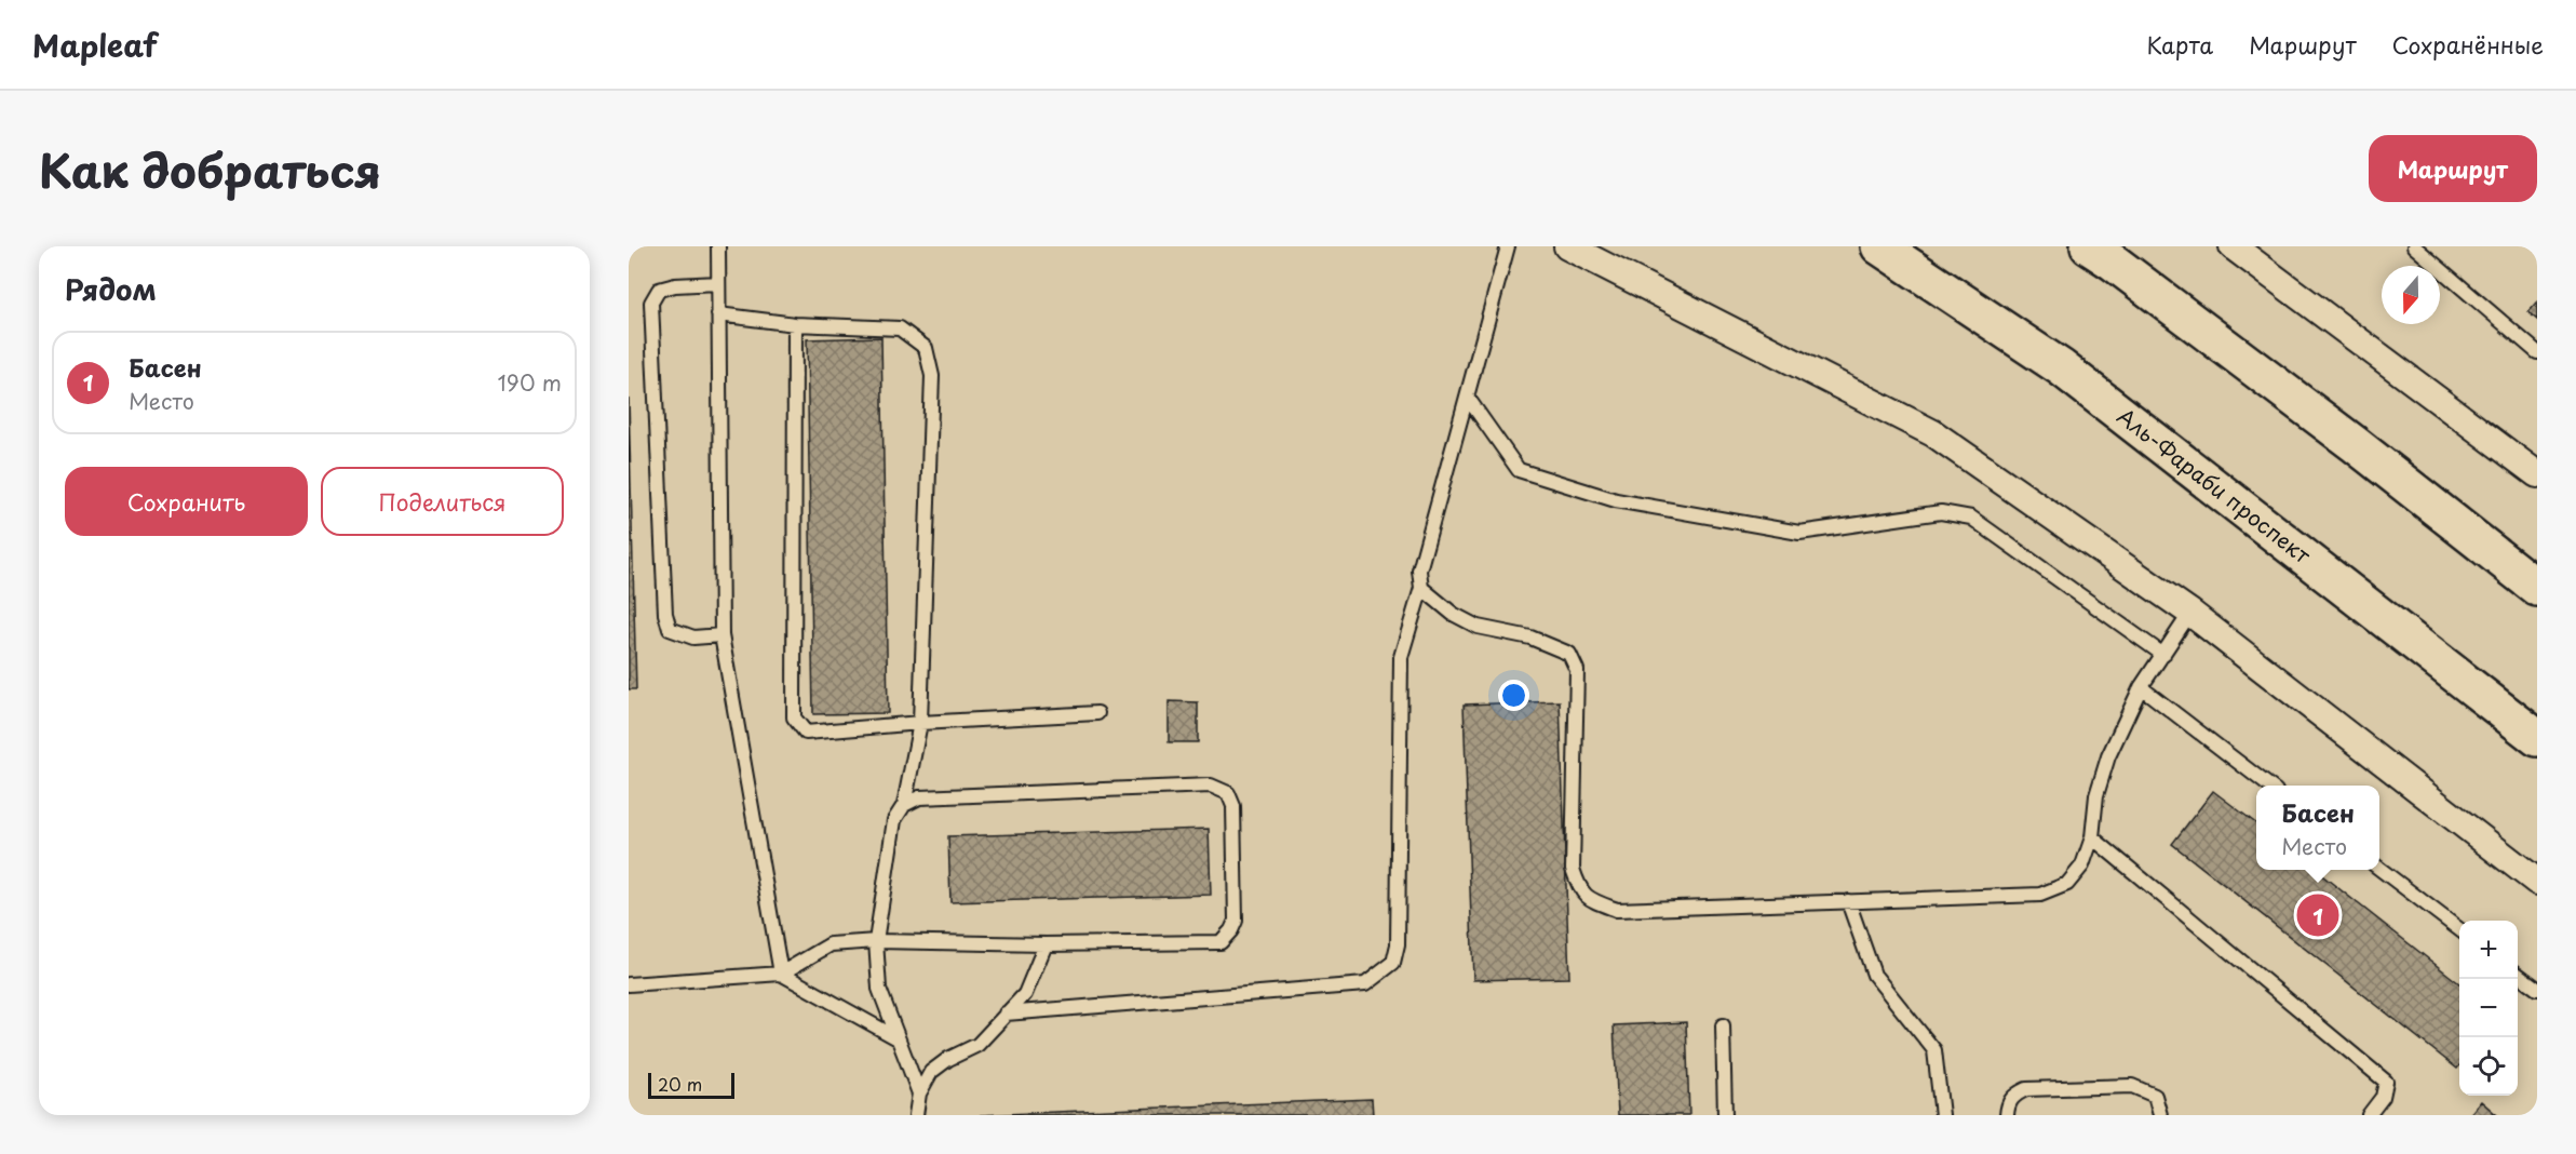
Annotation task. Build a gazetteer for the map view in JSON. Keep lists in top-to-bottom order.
{
  "streets": {
    "street": ["Аль-Фараби проспект"]
  },
  "scale_bar": "20 m",
  "north": "bottom",
  "page": {
    "header": "Mapleaf",
    "nav": ["Карта", "Маршрут", "Сохранённые"],
    "title": "Как добраться",
    "buttons": [
      "Маршрут",
      ["Сохранить", "Поделиться"]
    ],
    "heading": "Рядом",
    "list": [
      {
        "mark": "1",
        "name": "Басен",
        "note": "Место",
        "value": "190 m"
      }
    ],
    "popup": ["Басен", "Место"],
    "pins": "1",
    "map_buttons": ["+", "−"],
    "scale": "20 m"
  }
}
